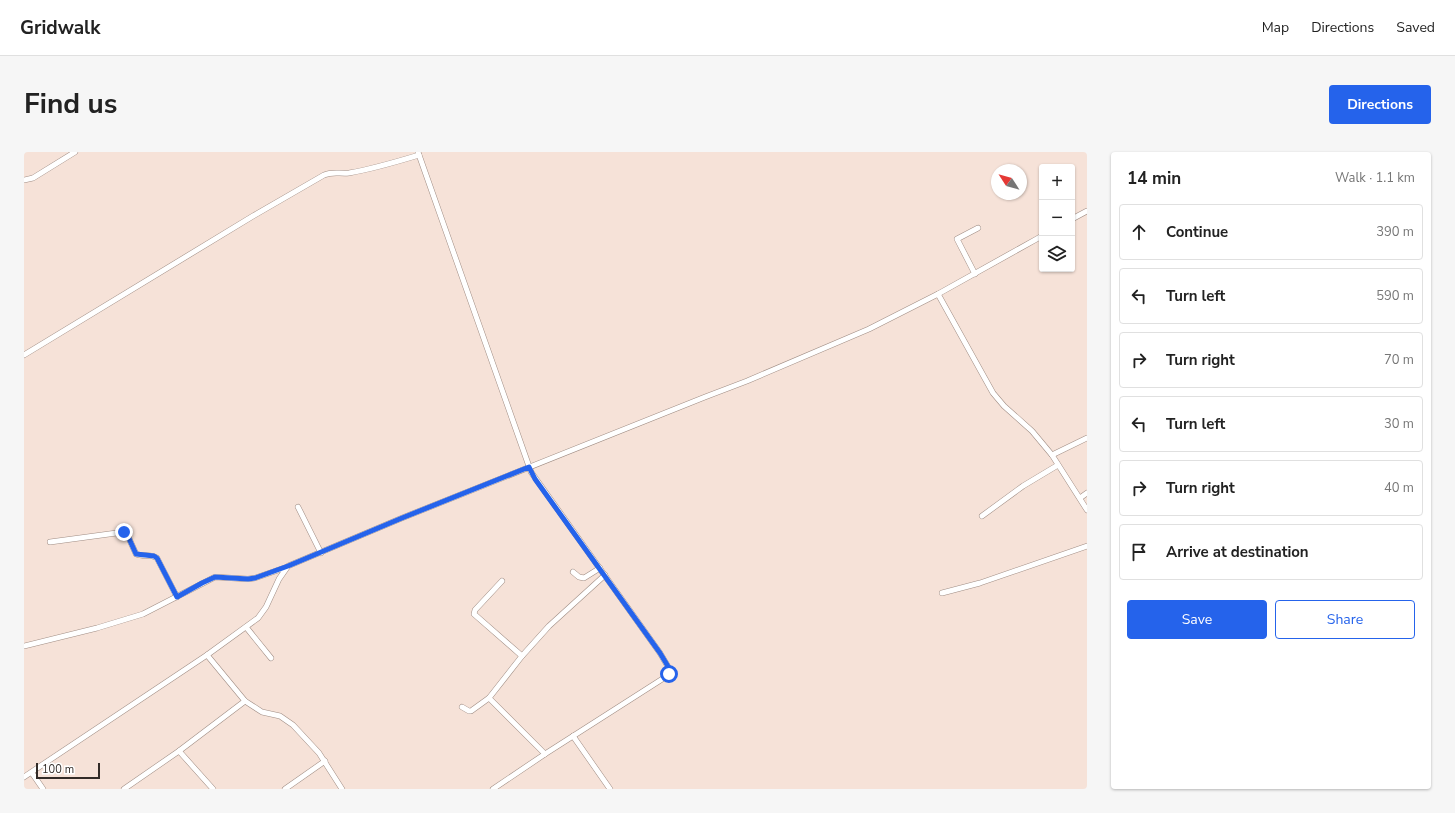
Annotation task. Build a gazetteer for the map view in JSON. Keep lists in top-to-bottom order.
{
  "scale_bar": "100 m",
  "north": "top left",
  "page": {
    "header": "Gridwalk",
    "nav": ["Map", "Directions", "Saved"],
    "title": "Find us",
    "buttons": [
      "Directions",
      ["Save", "Share"]
    ],
    "heading": ["14 min", "Walk · 1.1 km"],
    "map_buttons": ["+", "−"],
    "list": [
      ["Continue", "390 m"],
      ["Turn left", "590 m"],
      ["Turn right", "70 m"],
      ["Turn left", "30 m"],
      ["Turn right", "40 m"],
      "Arrive at destination"
    ],
    "scale": "100 m"
  }
}
